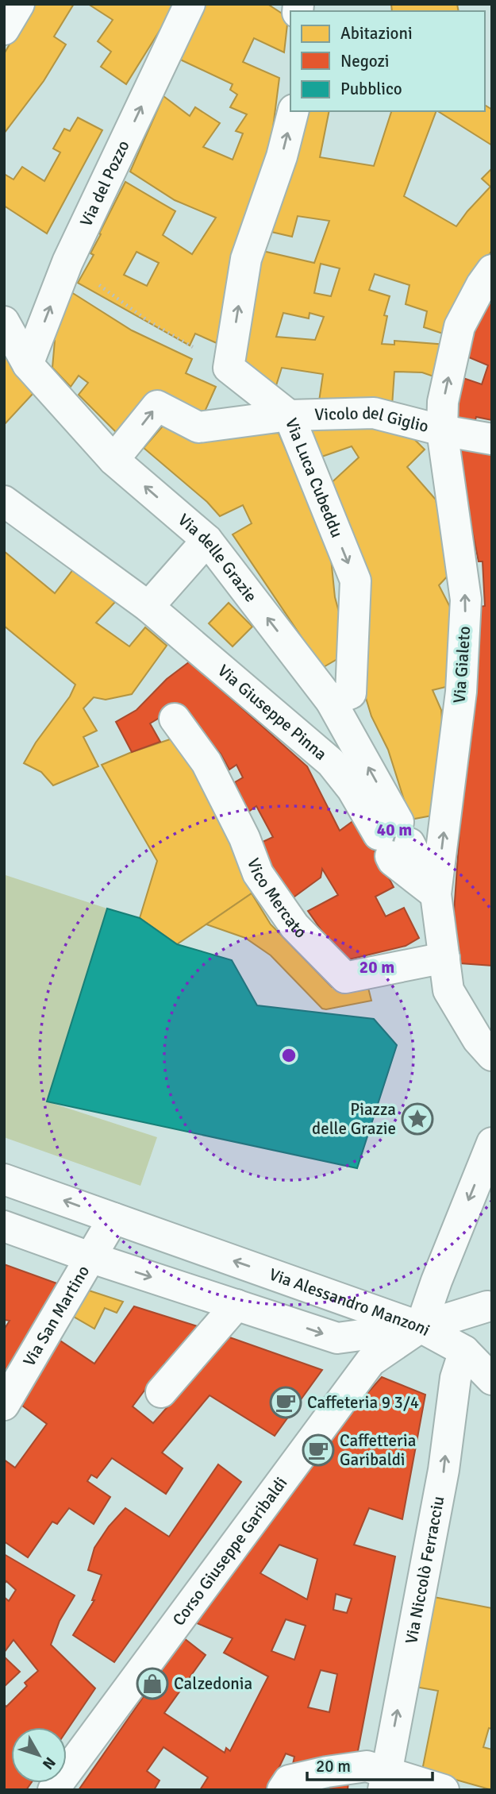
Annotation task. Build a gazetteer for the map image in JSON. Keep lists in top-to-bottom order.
{
  "streets": {
    "street": [
      "Via del Pozzo",
      "Vicolo del Giglio",
      "Via Luca Cubeddu",
      "Via delle Grazie",
      "Via Gialeto",
      "Via Giuseppe Pinna",
      "Vico Mercato",
      "Via Alessandro Manzoni",
      "Via San Martino",
      "Corso Giuseppe Garibaldi",
      "Via Niccolò Ferracciu"
    ]
  },
  "crossings": [
    ["Via del Pozzo", "Via delle Grazie"],
    ["Vicolo del Giglio", "Via Luca Cubeddu"],
    ["Vicolo del Giglio", "Via delle Grazie"],
    ["Vicolo del Giglio", "Via Gialeto"],
    ["Via Luca Cubeddu", "Via delle Grazie"],
    ["Via delle Grazie", "Via Gialeto"],
    ["Via delle Grazie", "Via Giuseppe Pinna"],
    ["Via Gialeto", "Vico Mercato"],
    ["Via Alessandro Manzoni", "Via San Martino"],
    ["Via Alessandro Manzoni", "Corso Giuseppe Garibaldi"]
  ],
  "one_way": [
    "Vicolo del Giglio",
    "Via Luca Cubeddu",
    "Via delle Grazie",
    "Via Niccolò Ferracciu"
  ],
  "places": {
    "place": ["Piazza delle Grazie"],
    "cafe": ["Caffeteria 9 3/4", "Caffetteria Garibaldi"],
    "shop": ["Calzedonia"]
  },
  "legend": ["Abitazioni", "Negozi", "Pubblico"],
  "scale_bar": "20 m",
  "north": "bottom right",
  "rings": ["40 m", "20 m"]
}
